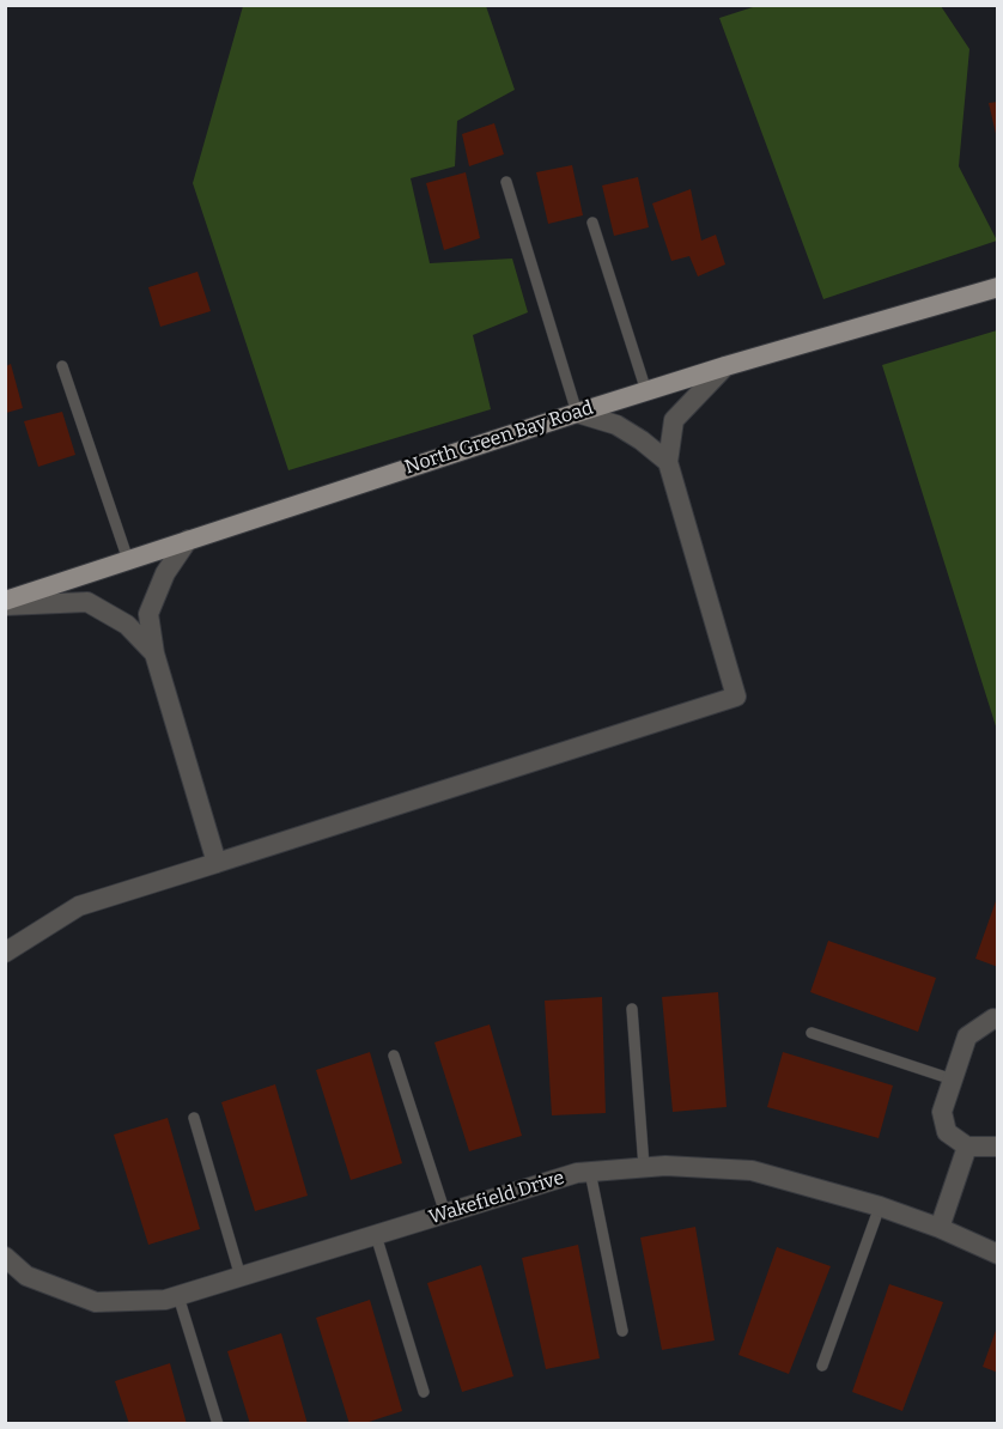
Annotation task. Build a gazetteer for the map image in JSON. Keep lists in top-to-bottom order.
{
  "streets": {
    "main road": ["North Green Bay Road"],
    "street": ["Wakefield Drive"]
  }
}
